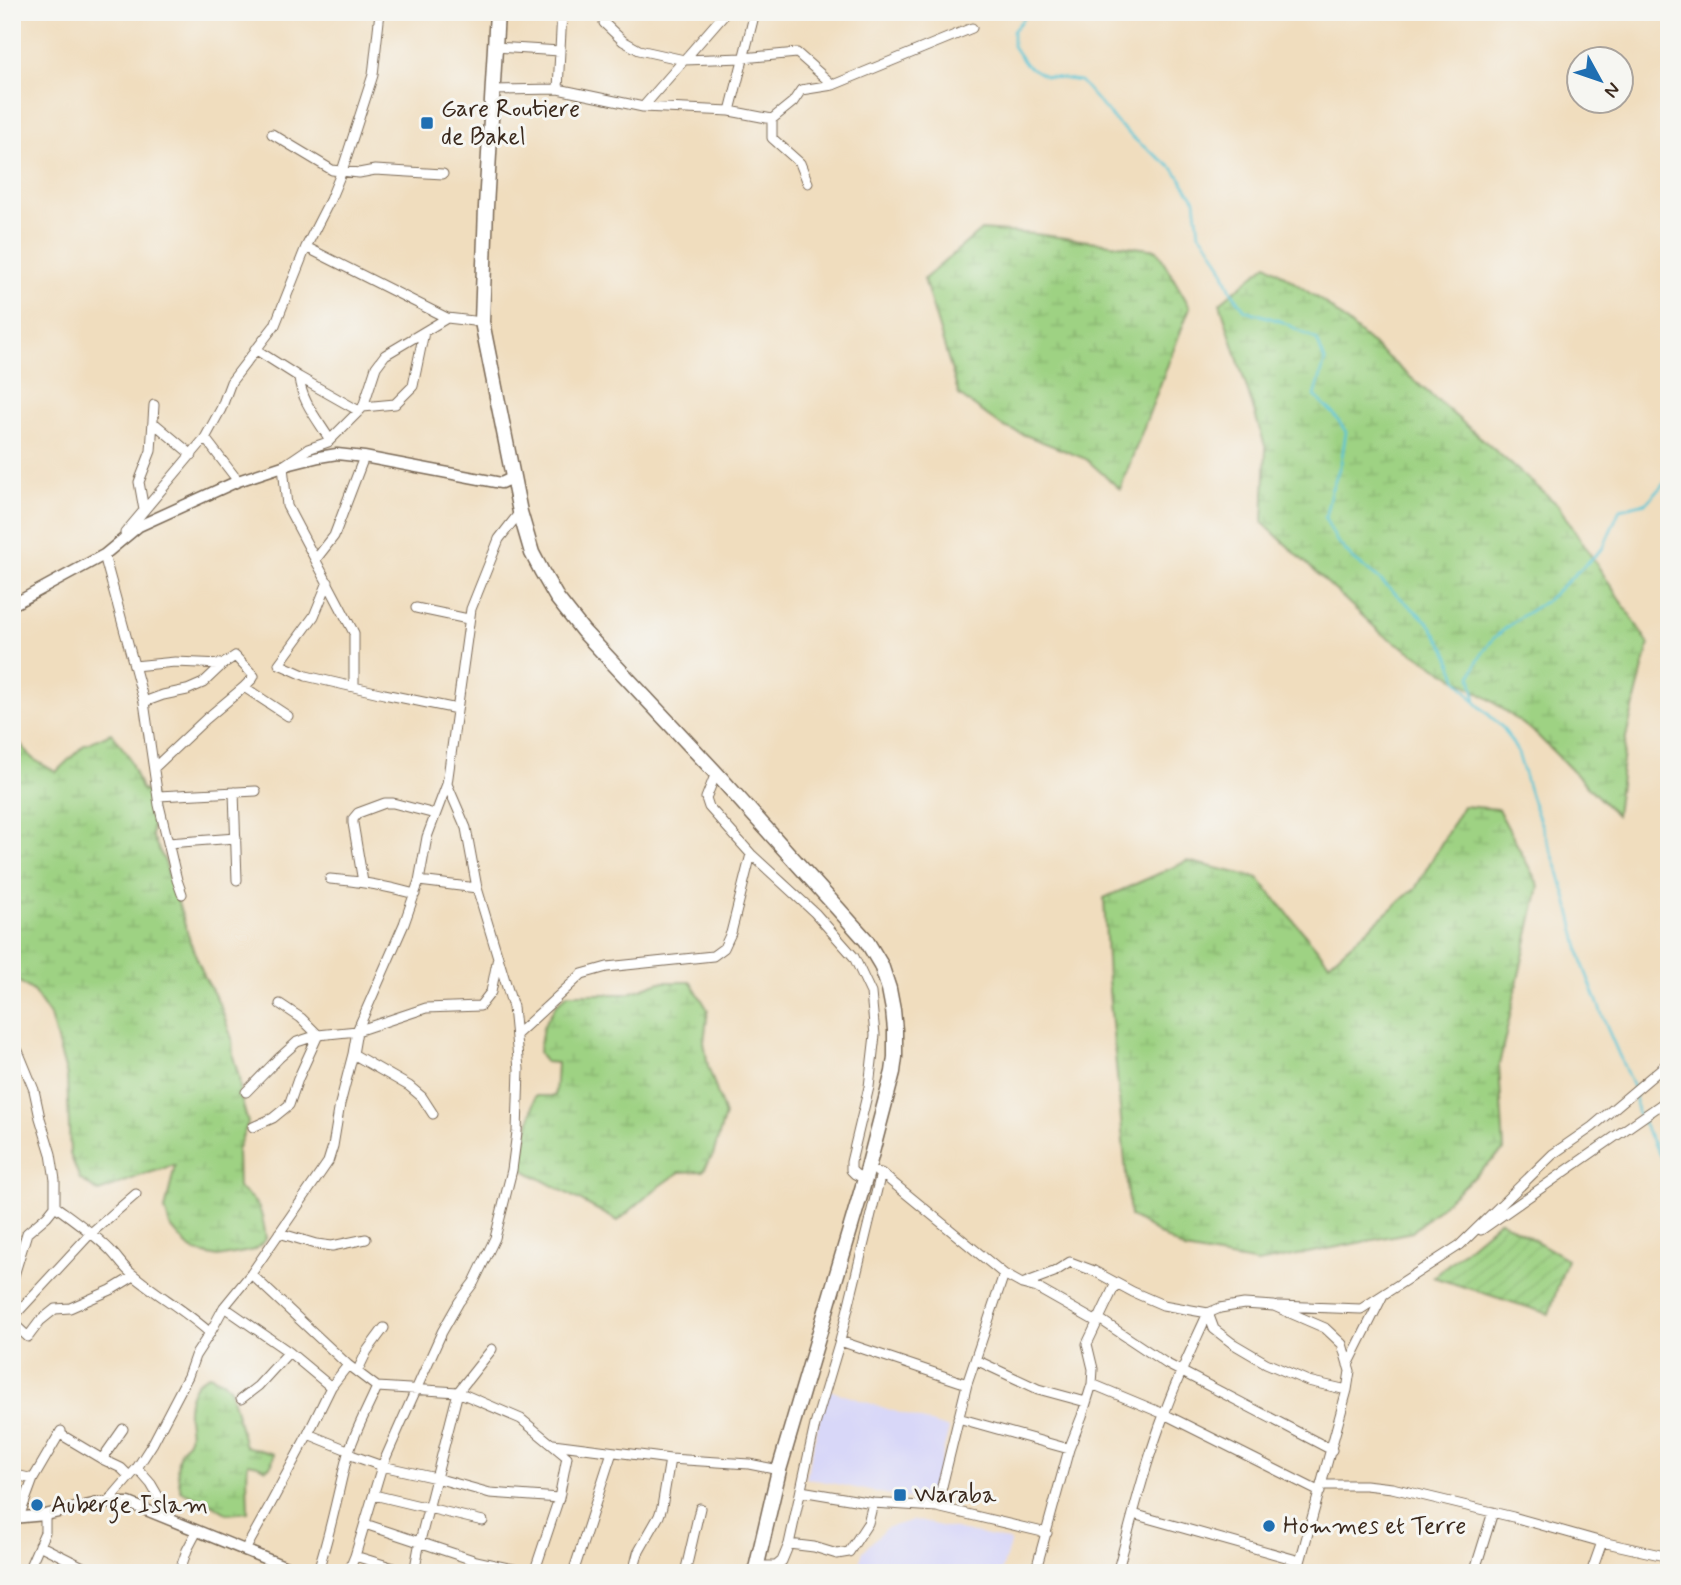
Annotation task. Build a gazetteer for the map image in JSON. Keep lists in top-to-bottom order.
{
  "places": {
    "transit": ["Gare Routiere de Bakel", "Waraba"],
    "other": ["Auberge Islam", "Hommes et Terre"]
  },
  "north": "bottom right"
}
